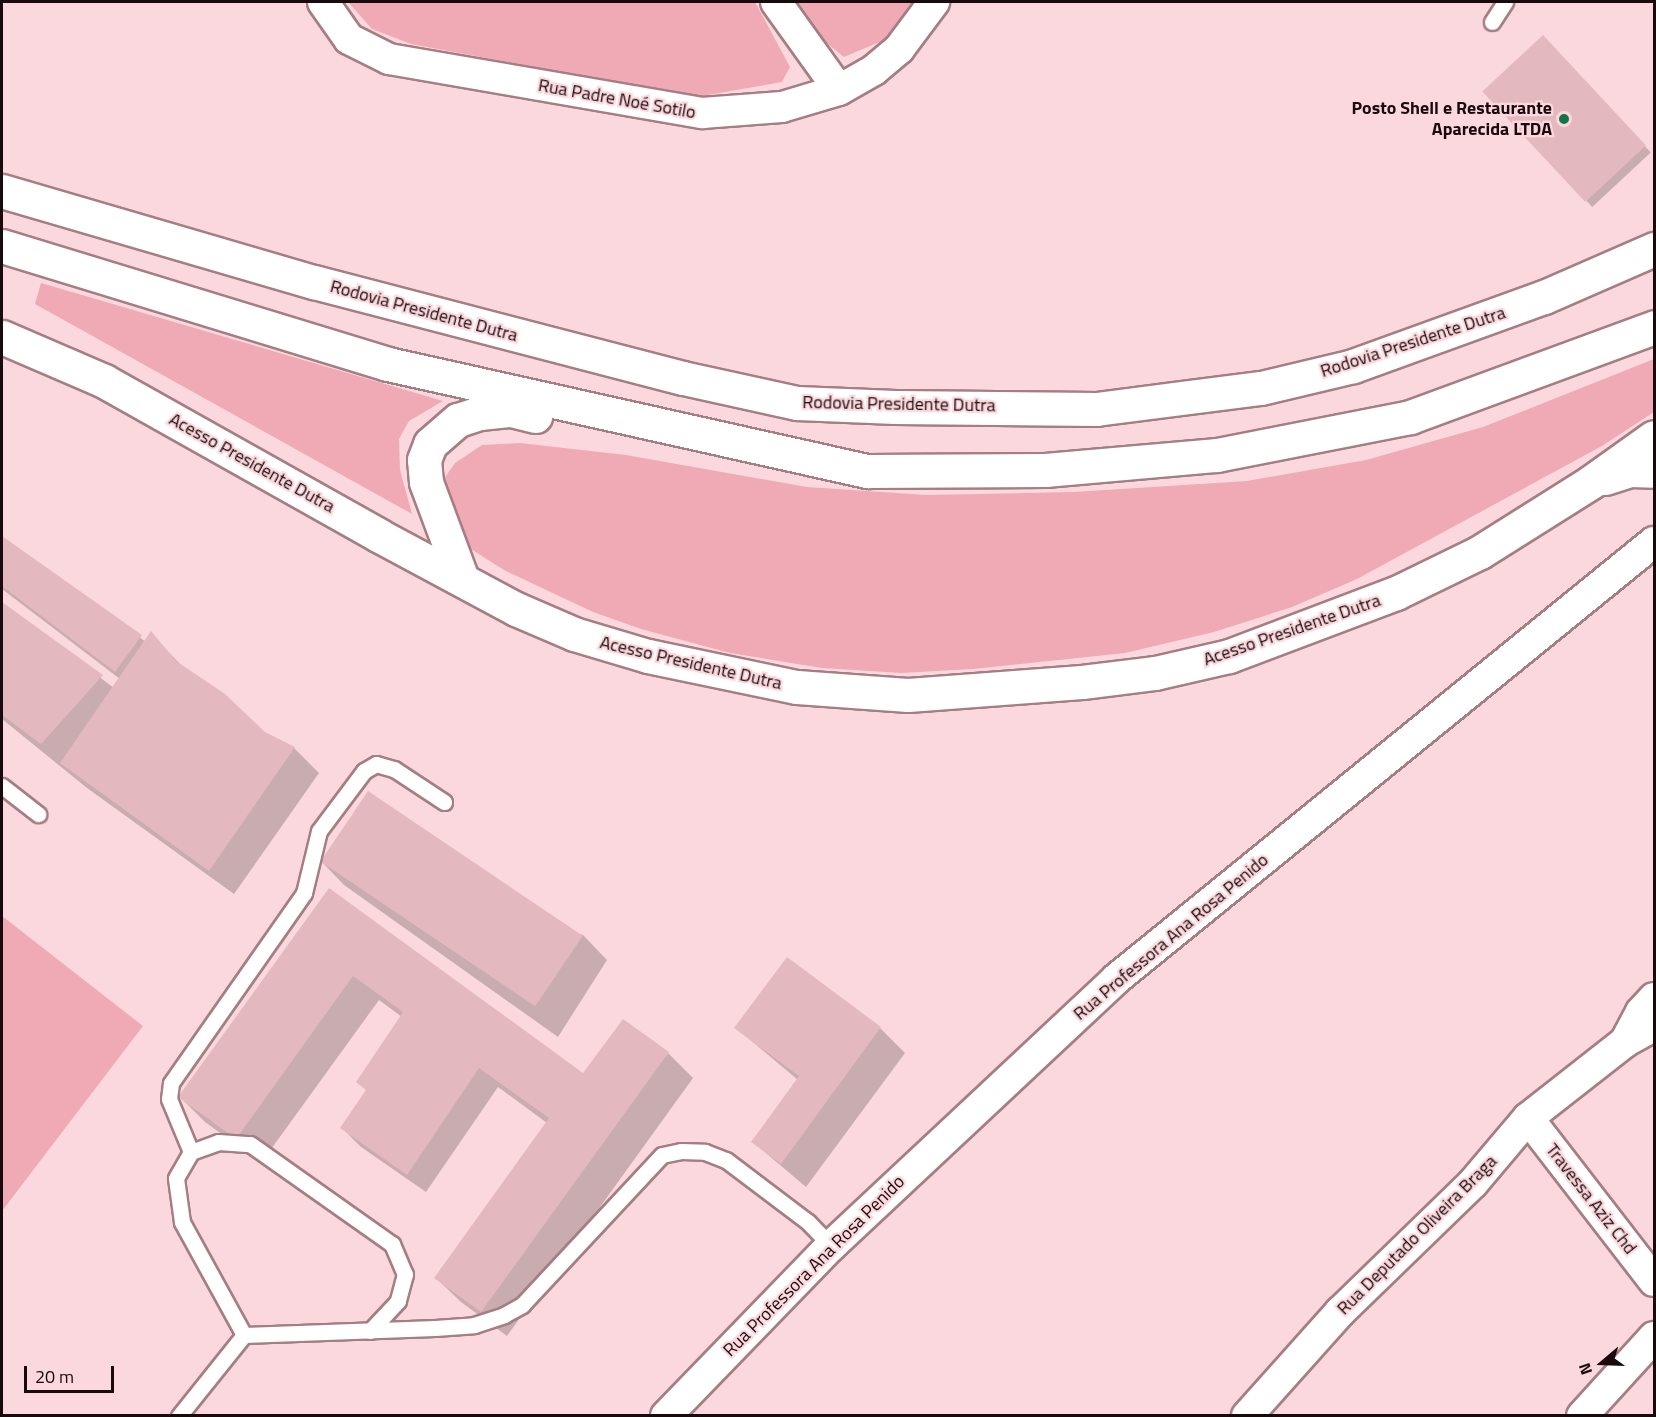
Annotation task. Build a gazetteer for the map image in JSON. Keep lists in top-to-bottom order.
{
  "streets": {
    "main road": ["Rodovia Presidente Dutra", "Acesso Presidente Dutra"],
    "street": [
      "Rua Padre Noé Sotilo",
      "Rua Professora Ana Rosa Penido",
      "Travessa Aziz Chd",
      "Rua Deputado Oliveira Braga"
    ]
  },
  "crossings": [
    ["Travessa Aziz Chd", "Rua Deputado Oliveira Braga"]
  ],
  "places": ["Posto Shell e Restaurante Aparecida LTDA"],
  "scale_bar": "20 m",
  "north": "left"
}
